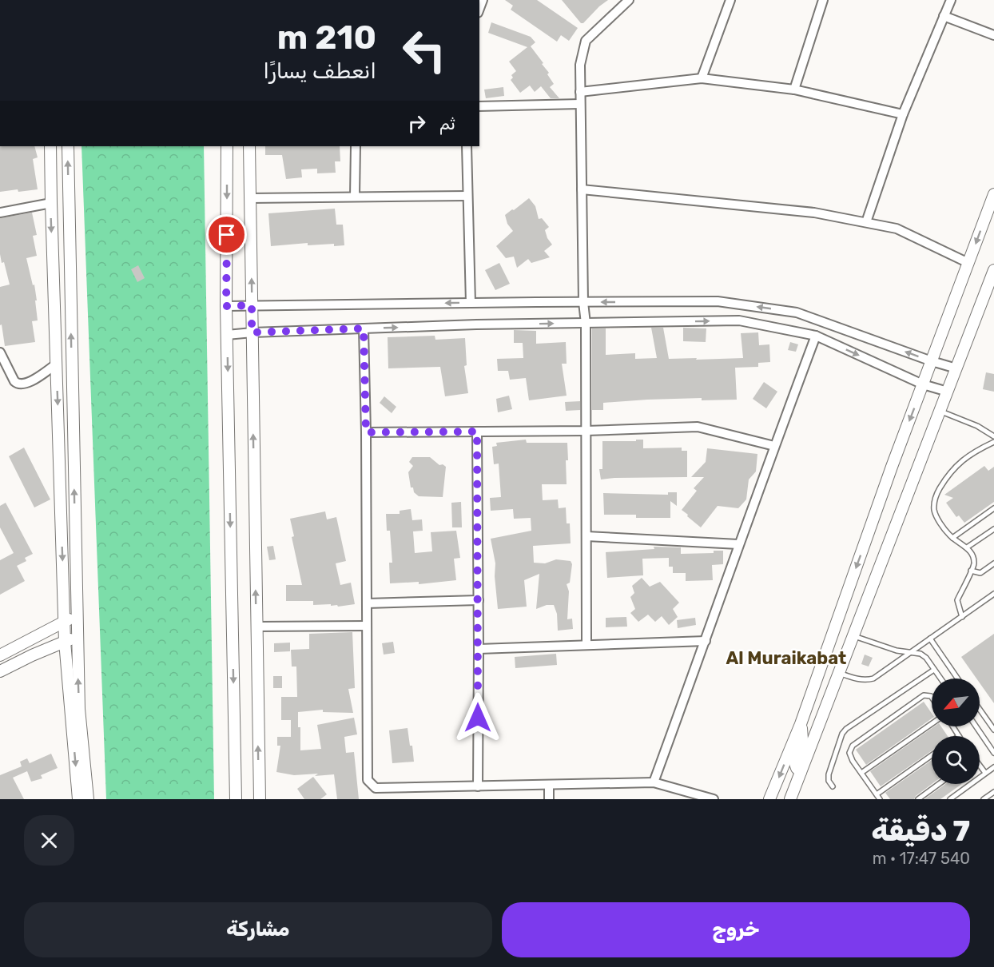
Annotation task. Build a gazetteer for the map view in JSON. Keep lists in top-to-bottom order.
{
  "districts": ["Al Muraikabat"],
  "north": "bottom left",
  "page": {
    "turn": ["210 m", "انعطف يسارًا"],
    "then": "ثم",
    "heading": ["7 دقيقة", "540 m · 17:47"],
    "buttons": ["خروج", "مشاركة"]
  }
}
